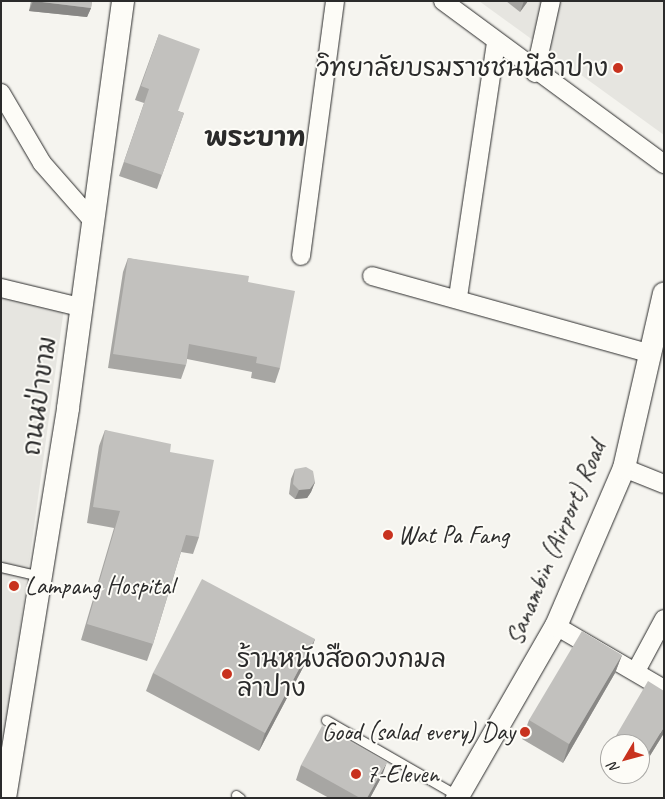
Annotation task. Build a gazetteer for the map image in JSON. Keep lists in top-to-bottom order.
{
  "streets": {
    "street": ["ถนนป่าขาม", "Sanambin (Airport) Road"]
  },
  "districts": ["พระบาท"],
  "places": [
    "วิทยาลัยบรมราชชนนีลำปาง",
    "Wat Pa Fang",
    "Lampang Hospital",
    "ร้านหนังสือดวงกมล ลำปาง",
    "Good (salad every) Day",
    "7-Eleven"
  ],
  "north": "bottom left"
}
